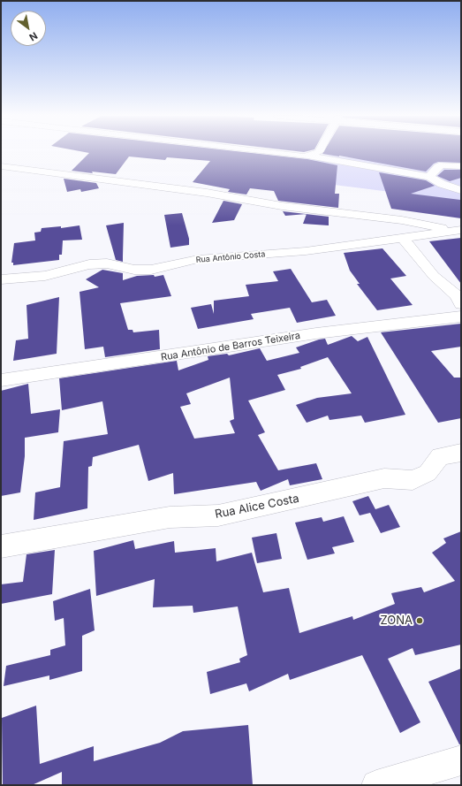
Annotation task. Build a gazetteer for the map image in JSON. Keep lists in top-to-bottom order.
{
  "streets": {
    "street": ["Rua Antônio Costa", "Rua Antônio de Barros Teixeira", "Rua Alice Costa"]
  },
  "places": ["ZONA"],
  "north": "bottom right"
}
